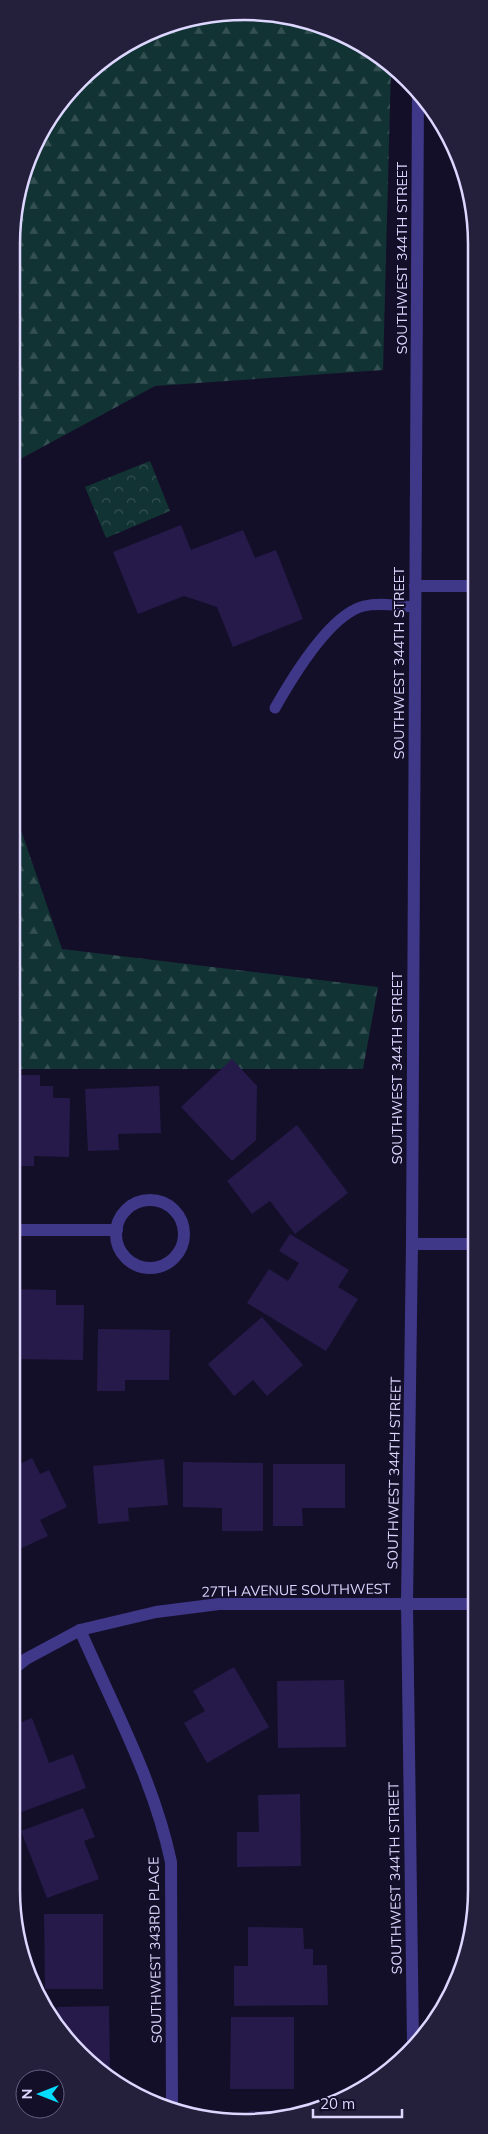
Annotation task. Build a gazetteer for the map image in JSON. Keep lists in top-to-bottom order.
{
  "streets": {
    "street": ["SOUTHWEST 344TH STREET", "27TH AVENUE SOUTHWEST", "SOUTHWEST 343RD PLACE"]
  },
  "crossings": [
    ["SOUTHWEST 344TH STREET", "27TH AVENUE SOUTHWEST"],
    ["27TH AVENUE SOUTHWEST", "SOUTHWEST 343RD PLACE"]
  ],
  "scale_bar": "20 m",
  "north": "left"
}
